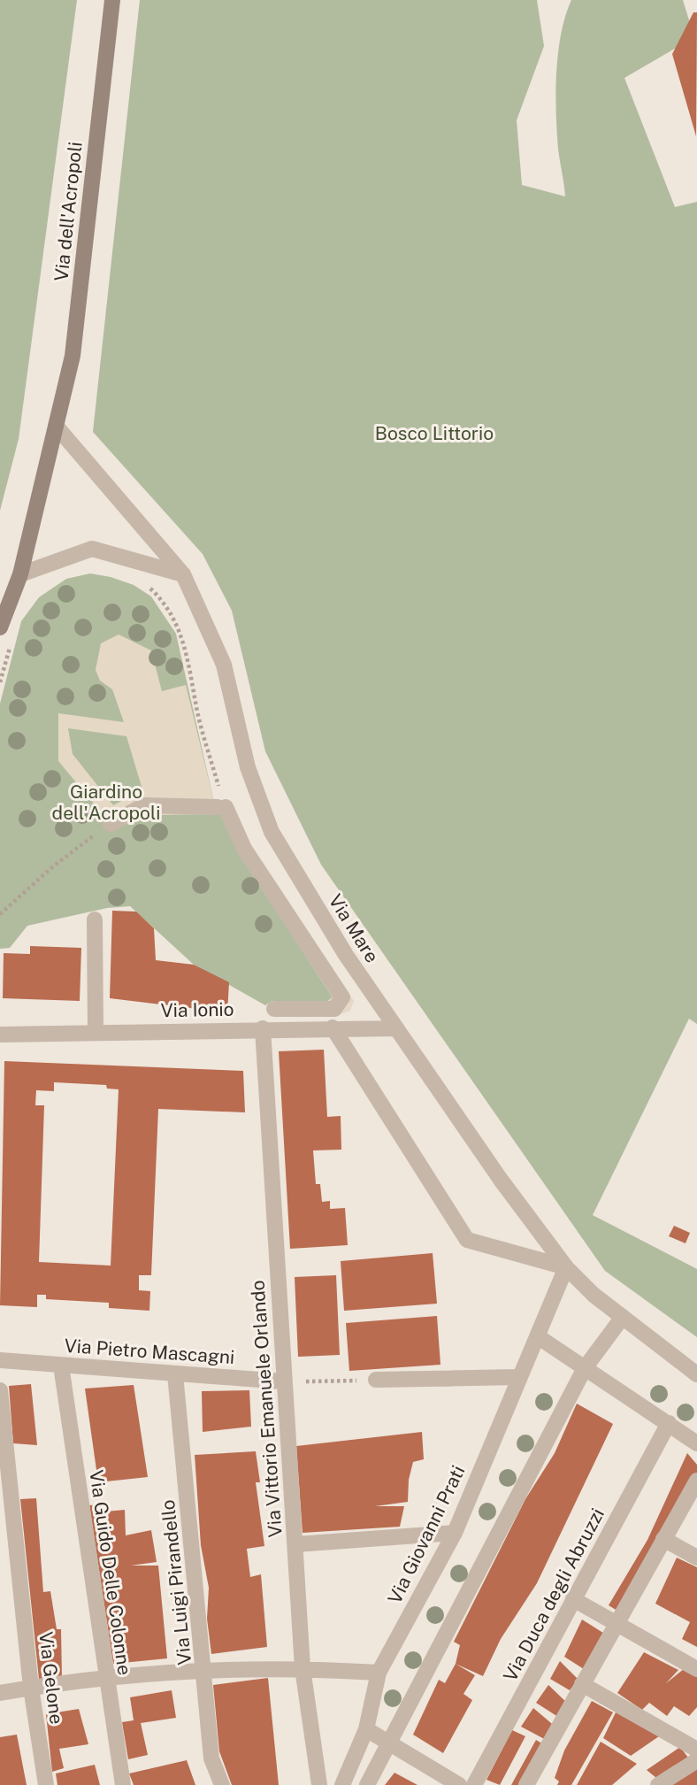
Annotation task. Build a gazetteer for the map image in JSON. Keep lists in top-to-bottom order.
{
  "streets": {
    "street": [
      "Via dell'Acropoli",
      "Via Mare",
      "Via Ionio",
      "Via Pietro Mascagni",
      "Via Vittorio Emanuele Orlando",
      "Via Giovanni Prati",
      "Via Guido Delle Colonne",
      "Via Luigi Pirandello",
      "Via Duca degli Abruzzi",
      "Via Gelone"
    ]
  },
  "crossings": [
    ["Via dell'Acropoli", "Via Mare"],
    ["Via Mare", "Via Ionio"],
    ["Via Mare", "Via Giovanni Prati"],
    ["Via Ionio", "Via Vittorio Emanuele Orlando"],
    ["Via Pietro Mascagni", "Via Vittorio Emanuele Orlando"],
    ["Via Pietro Mascagni", "Via Guido Delle Colonne"],
    ["Via Pietro Mascagni", "Via Luigi Pirandello"]
  ],
  "parks": ["Bosco Littorio", "Giardino dell'Acropoli"]
}
